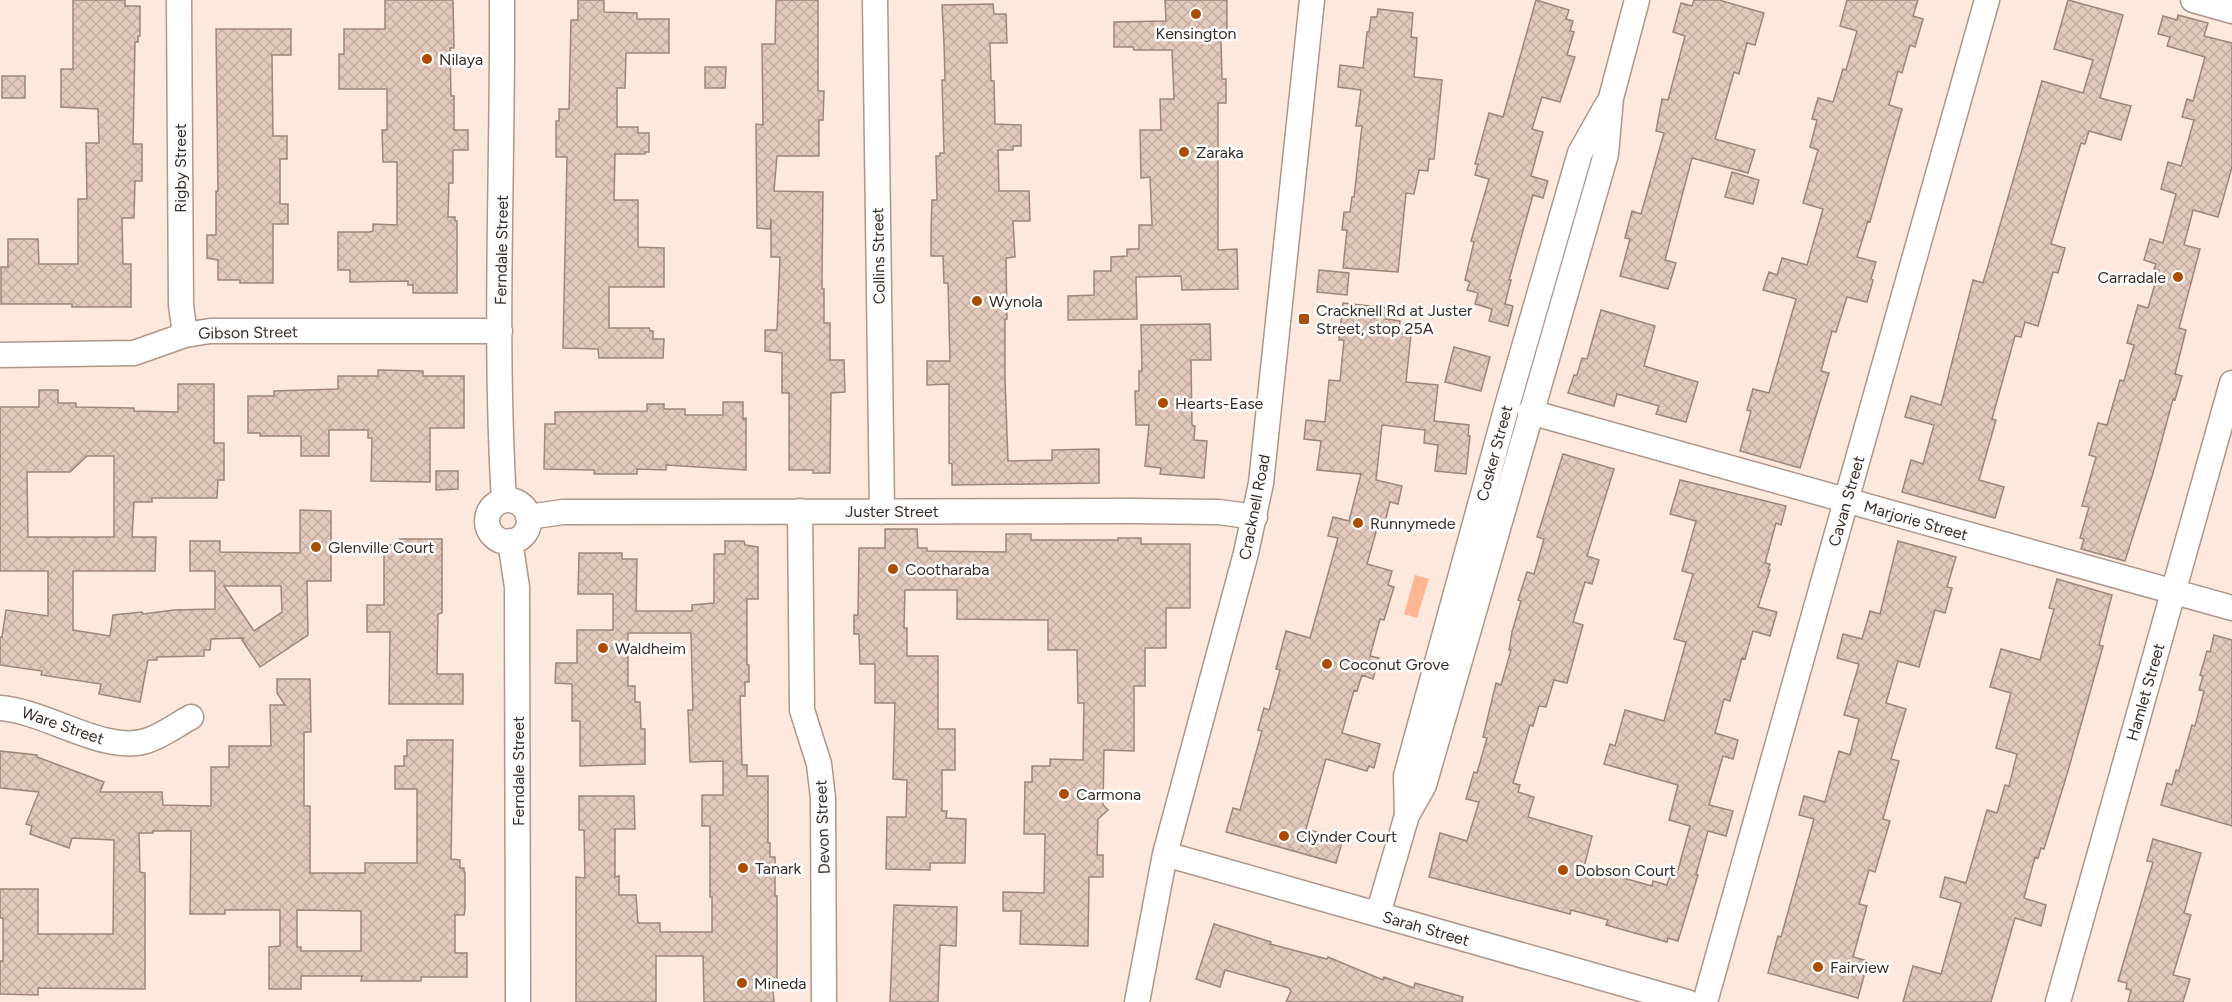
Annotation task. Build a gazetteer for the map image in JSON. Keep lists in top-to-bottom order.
{
  "streets": {
    "street": [
      "Rigby Street",
      "Ferndale Street",
      "Collins Street",
      "Gibson Street",
      "Cosker Street",
      "Cavan Street",
      "Cracknell Road",
      "Juster Street",
      "Marjorie Street",
      "Hamlet Street",
      "Ware Street",
      "Devon Street",
      "Sarah Street"
    ]
  },
  "crossings": [
    ["Rigby Street", "Gibson Street"],
    ["Ferndale Street", "Gibson Street"],
    ["Ferndale Street", "Juster Street"],
    ["Collins Street", "Juster Street"],
    ["Cosker Street", "Marjorie Street"],
    ["Cosker Street", "Sarah Street"],
    ["Cavan Street", "Marjorie Street"],
    ["Cracknell Road", "Juster Street"],
    ["Cracknell Road", "Sarah Street"],
    ["Juster Street", "Devon Street"],
    ["Marjorie Street", "Hamlet Street"]
  ],
  "places": {
    "other": [
      "Kensington",
      "Nilaya",
      "Zaraka",
      "Carradale",
      "Wynola",
      "Hearts-Ease",
      "Runnymede",
      "Glenville Court",
      "Cootharaba",
      "Waldheim",
      "Coconut Grove",
      "Carmona",
      "Clynder Court",
      "Tanark",
      "Dobson Court",
      "Fairview",
      "Mineda"
    ],
    "transit": ["Cracknell Rd at Juster Street, stop 25A"]
  }
}
